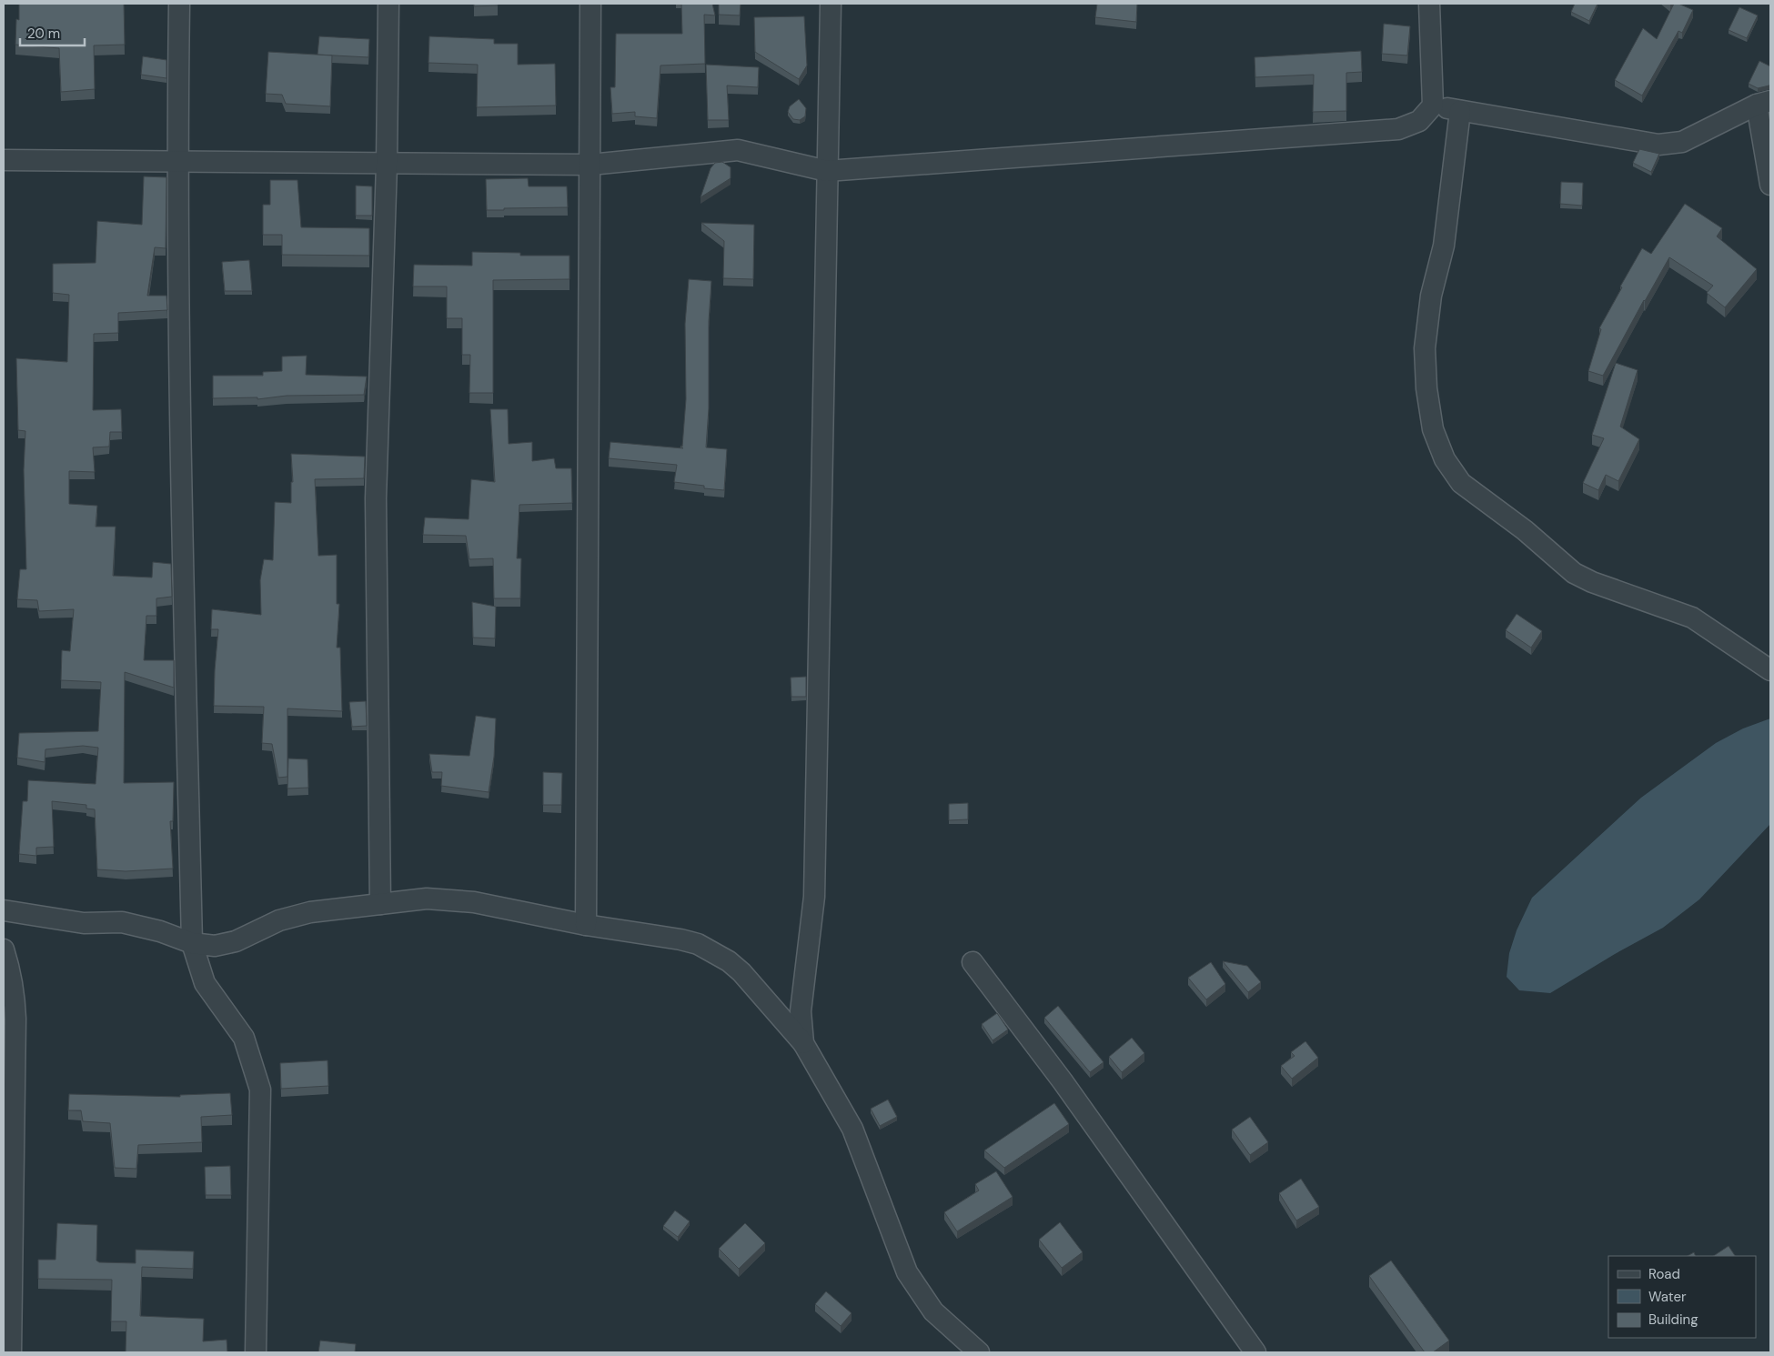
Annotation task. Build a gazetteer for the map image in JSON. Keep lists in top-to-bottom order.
{
  "legend": ["Road", "Water", "Building"],
  "scale_bar": "20 m"
}
